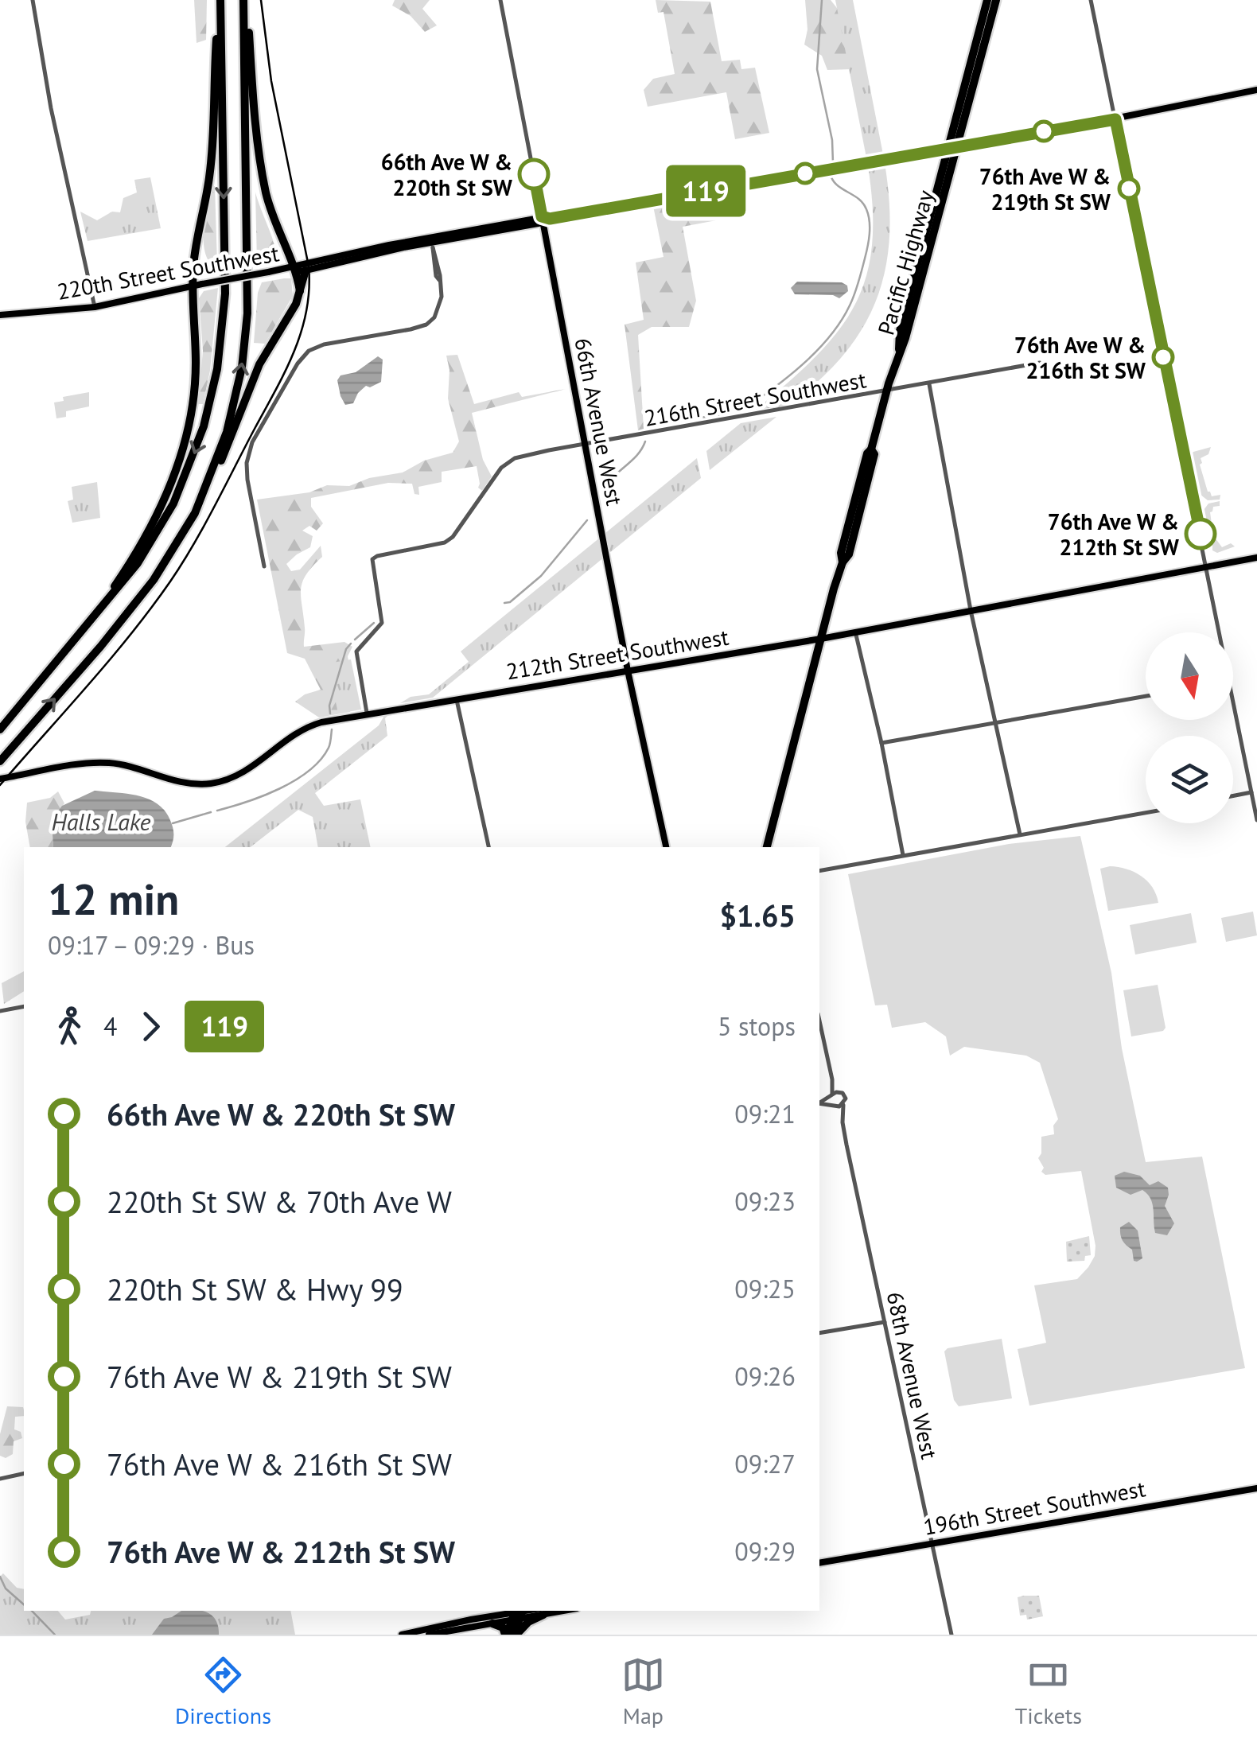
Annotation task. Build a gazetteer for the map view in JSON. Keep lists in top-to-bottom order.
{
  "streets": {
    "highway": ["Pacific Highway"],
    "main road": [
      "220th Street Southwest",
      "66th Avenue West",
      "212th Street Southwest",
      "196th Street Southwest"
    ],
    "street": ["216th Street Southwest", "68th Avenue West"]
  },
  "crossings": [
    ["Pacific Highway", "220th Street Southwest"],
    ["Pacific Highway", "216th Street Southwest"],
    ["Pacific Highway", "212th Street Southwest"],
    ["220th Street Southwest", "66th Avenue West"],
    ["216th Street Southwest", "66th Avenue West"],
    ["216th Street Southwest", "212th Street Southwest"],
    ["66th Avenue West", "212th Street Southwest"],
    ["68th Avenue West", "196th Street Southwest"]
  ],
  "water": ["Halls Lake"],
  "places": [
    "66th Ave W & 220th St SW",
    "76th Ave W & 219th St SW",
    "76th Ave W & 216th St SW",
    "76th Ave W & 212th St SW"
  ],
  "lines": ["bus line 119"],
  "north": "bottom",
  "page": {
    "on_map": "119",
    "heading": ["12 min", "09:17 – 09:29 · Bus", "$1.65"],
    "legs": ["4", "119", "5 stops"],
    "list": [
      {
        "name": "66th Ave W & 220th St SW",
        "value": "09:21"
      },
      {
        "name": "220th St SW & 70th Ave W",
        "value": "09:23"
      },
      {
        "name": "220th St SW & Hwy 99",
        "value": "09:25"
      },
      {
        "name": "76th Ave W & 219th St SW",
        "value": "09:26"
      },
      {
        "name": "76th Ave W & 216th St SW",
        "value": "09:27"
      },
      {
        "name": "76th Ave W & 212th St SW",
        "value": "09:29"
      }
    ],
    "tabs": ["Directions", "Map", "Tickets"]
  }
}
